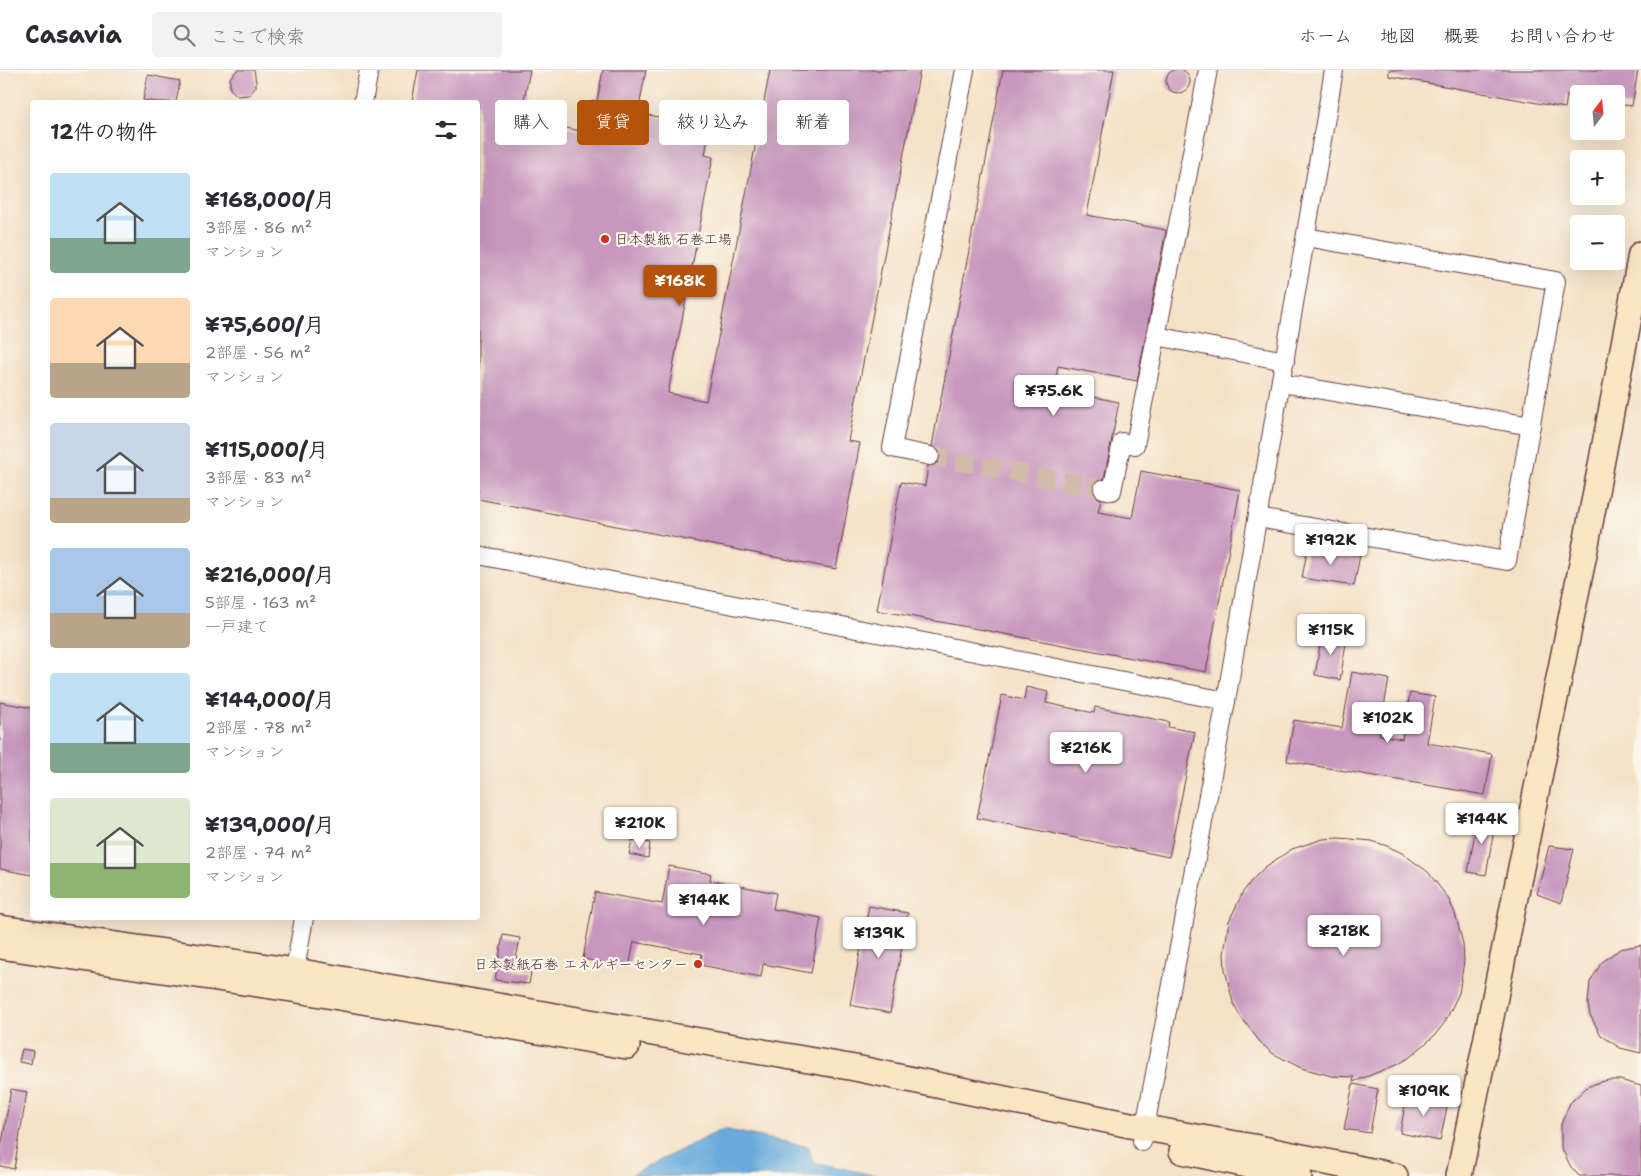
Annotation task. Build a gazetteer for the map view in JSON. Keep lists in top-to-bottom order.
{
  "places": ["日本製紙 石巻工場", "日本製紙石巻 エネルギーセンター"],
  "north": "top",
  "page": {
    "header": "Casavia",
    "search": "ここで検索",
    "nav": [
      "ホーム",
      "地図",
      "概要",
      "お問い合わせ"
    ],
    "map_buttons": ["+", "−"],
    "chip": [
      "購入",
      "賃貸",
      "絞り込み",
      "新着"
    ],
    "heading": "12件の物件",
    "list": [
      {
        "name": "¥168,000/月",
        "note": "3部屋 · 86 m² · マンション"
      },
      {
        "name": "¥75,600/月",
        "note": "2部屋 · 56 m² · マンション"
      },
      {
        "name": "¥115,000/月",
        "note": "3部屋 · 83 m² · マンション"
      },
      {
        "name": "¥216,000/月",
        "note": "5部屋 · 163 m² · 一戸建て"
      },
      {
        "name": "¥144,000/月",
        "note": "2部屋 · 78 m² · マンション"
      },
      {
        "name": "¥139,000/月",
        "note": "2部屋 · 74 m² · マンション"
      }
    ],
    "price": [
      "¥168K",
      "¥75.6K",
      "¥192K",
      "¥115K",
      "¥102K",
      "¥216K",
      "¥144K",
      "¥210K",
      "¥144K",
      "¥218K",
      "¥139K",
      "¥109K"
    ]
  }
}
